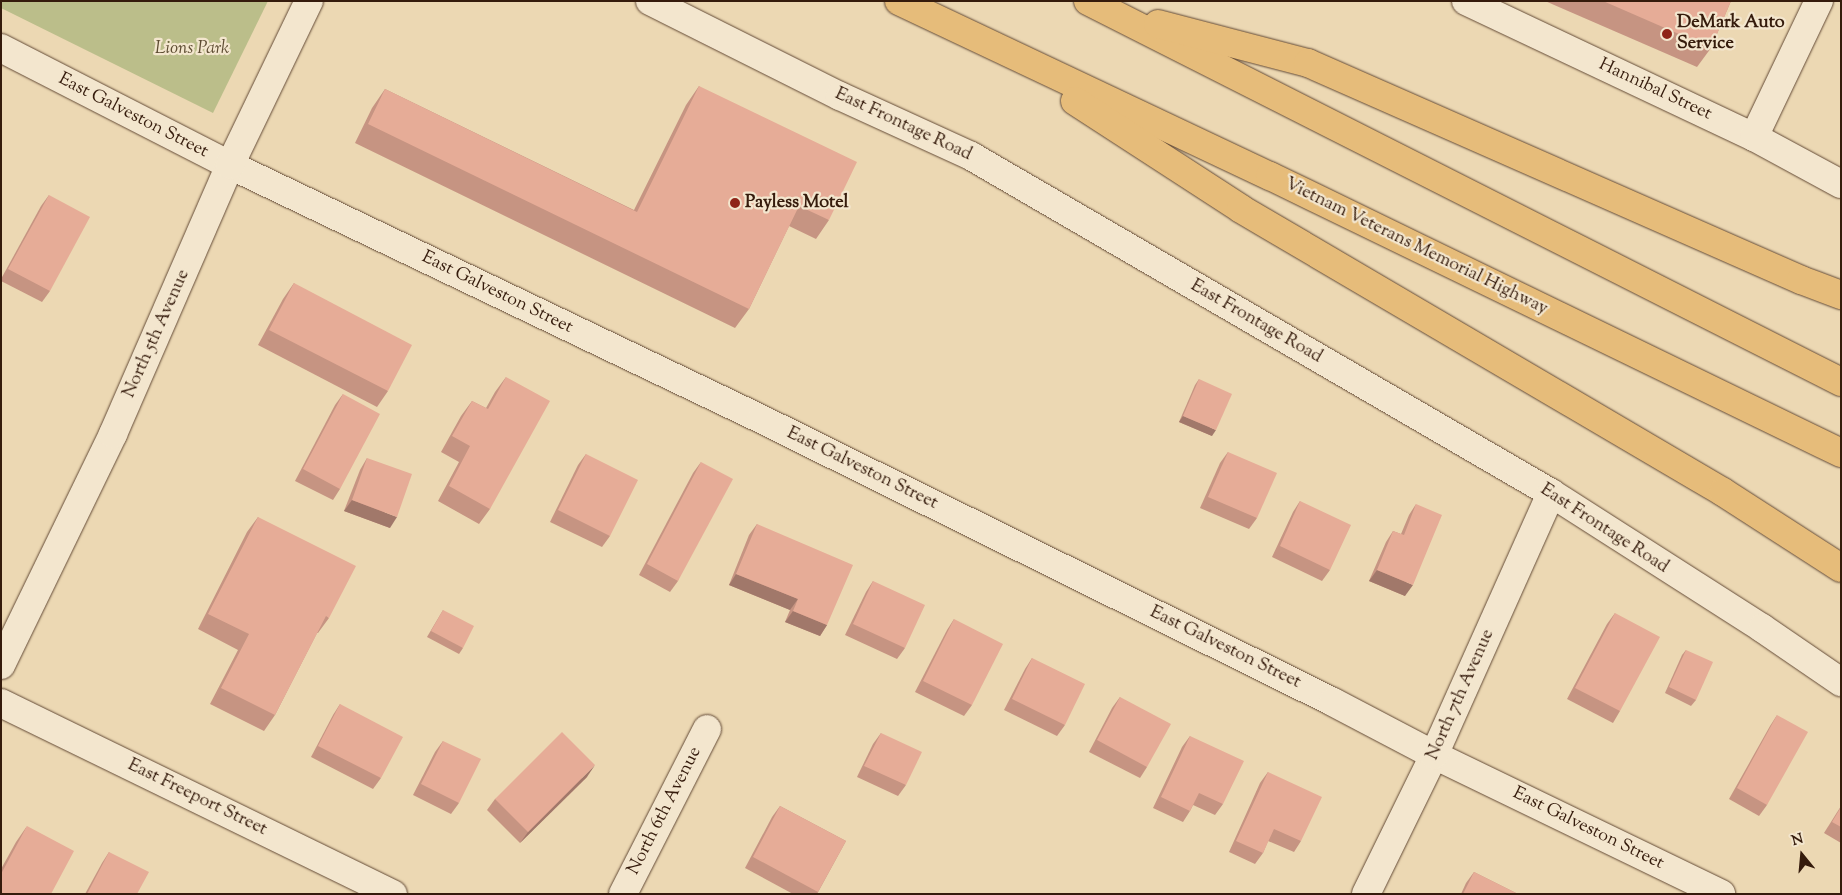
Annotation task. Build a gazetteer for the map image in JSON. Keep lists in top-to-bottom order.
{
  "streets": {
    "highway": ["Vietnam Veterans Memorial Highway"],
    "street": [
      "Hannibal Street",
      "East Galveston Street",
      "East Frontage Road",
      "North 5th Avenue",
      "North 7th Avenue",
      "East Freeport Street",
      "North 6th Avenue"
    ]
  },
  "crossings": [
    ["East Galveston Street", "North 5th Avenue"],
    ["East Galveston Street", "North 7th Avenue"],
    ["East Frontage Road", "North 7th Avenue"]
  ],
  "parks": ["Lions Park"],
  "places": ["DeMark Auto Service", "Payless Motel"],
  "north": "top"
}
